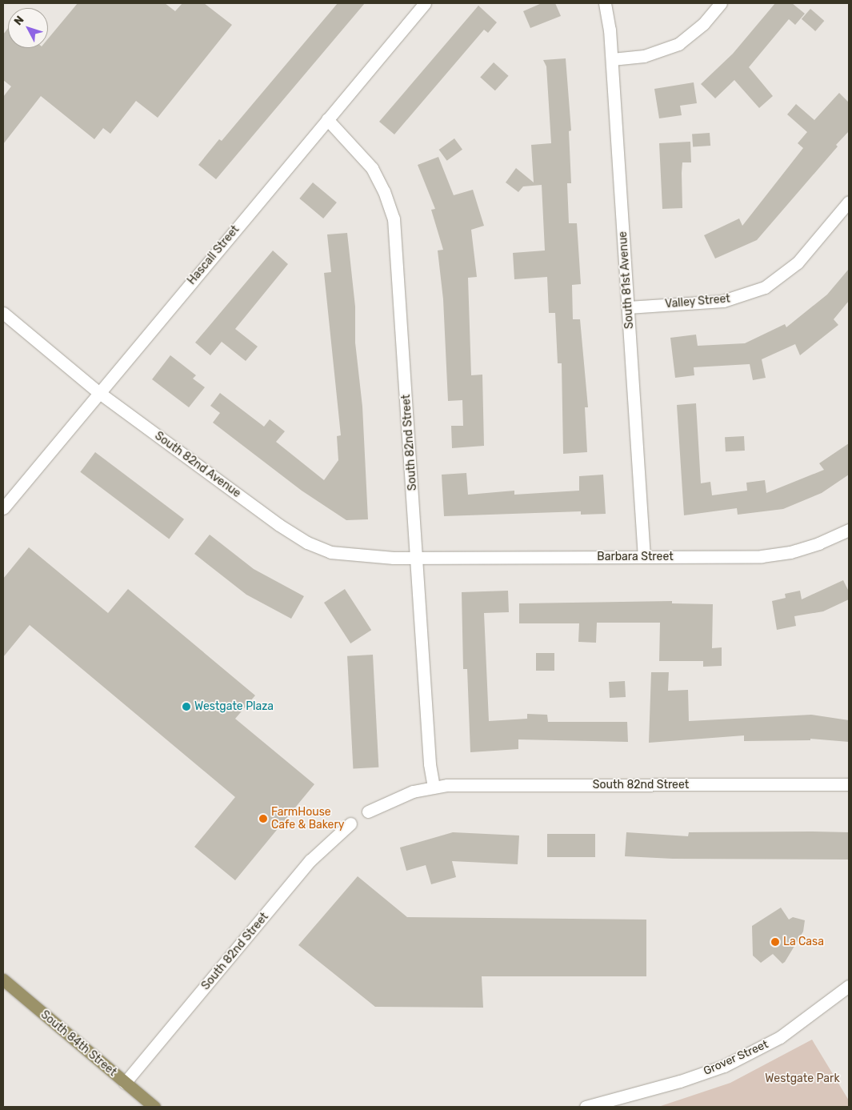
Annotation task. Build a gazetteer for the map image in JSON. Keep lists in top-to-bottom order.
{
  "streets": {
    "main road": ["South 84th Street"],
    "street": [
      "Hascall Street",
      "South 81st Avenue",
      "Valley Street",
      "South 82nd Street",
      "South 82nd Avenue",
      "Barbara Street",
      "Grover Street"
    ]
  },
  "crossings": [
    ["Hascall Street", "South 82nd Street"],
    ["Hascall Street", "South 82nd Avenue"],
    ["South 81st Avenue", "Valley Street"],
    ["South 81st Avenue", "Barbara Street"],
    ["South 82nd Street", "South 82nd Avenue"],
    ["South 82nd Street", "Barbara Street"],
    ["South 82nd Street", "South 84th Street"],
    ["South 82nd Avenue", "Barbara Street"]
  ],
  "parks": ["Westgate Park"],
  "places": ["Westgate Plaza", "FarmHouse Cafe & Bakery", "La Casa"],
  "north": "top left"
}
